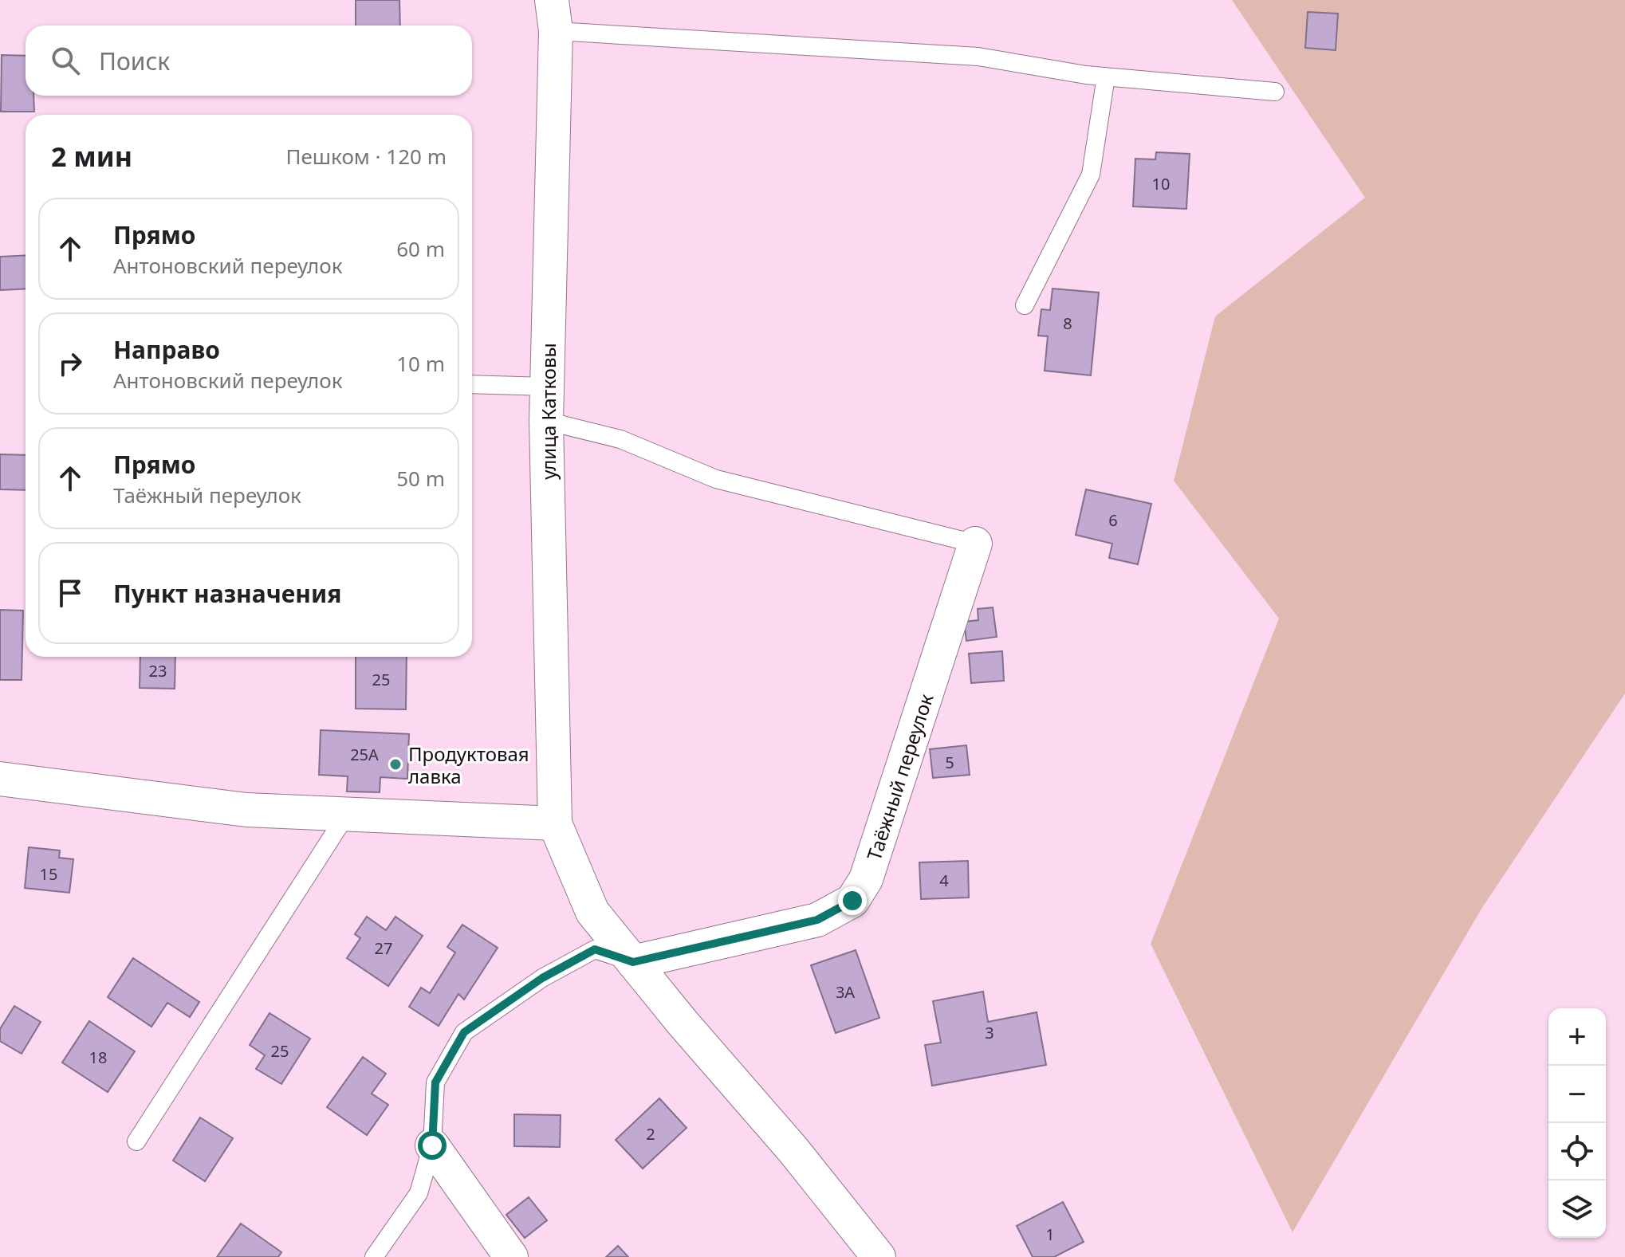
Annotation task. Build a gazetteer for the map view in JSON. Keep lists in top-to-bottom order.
{
  "streets": {
    "street": ["улица Катковы", "Таёжный переулок"]
  },
  "places": ["Продуктовая лавка"],
  "house_numbers": [
    "10",
    "8",
    "6",
    "23",
    "25",
    "25А",
    "5",
    "15",
    "4",
    "27",
    "3А",
    "3",
    "25",
    "18",
    "2",
    "1"
  ],
  "page": {
    "search": "Поиск",
    "heading": ["2 мин", "Пешком · 120 m"],
    "list": [
      ["Прямо", "Антоновский переулок", "60 m"],
      ["Направо", "Антоновский переулок", "10 m"],
      ["Прямо", "Таёжный переулок", "50 m"],
      "Пункт назначения"
    ],
    "map_buttons": ["+", "−"]
  }
}
